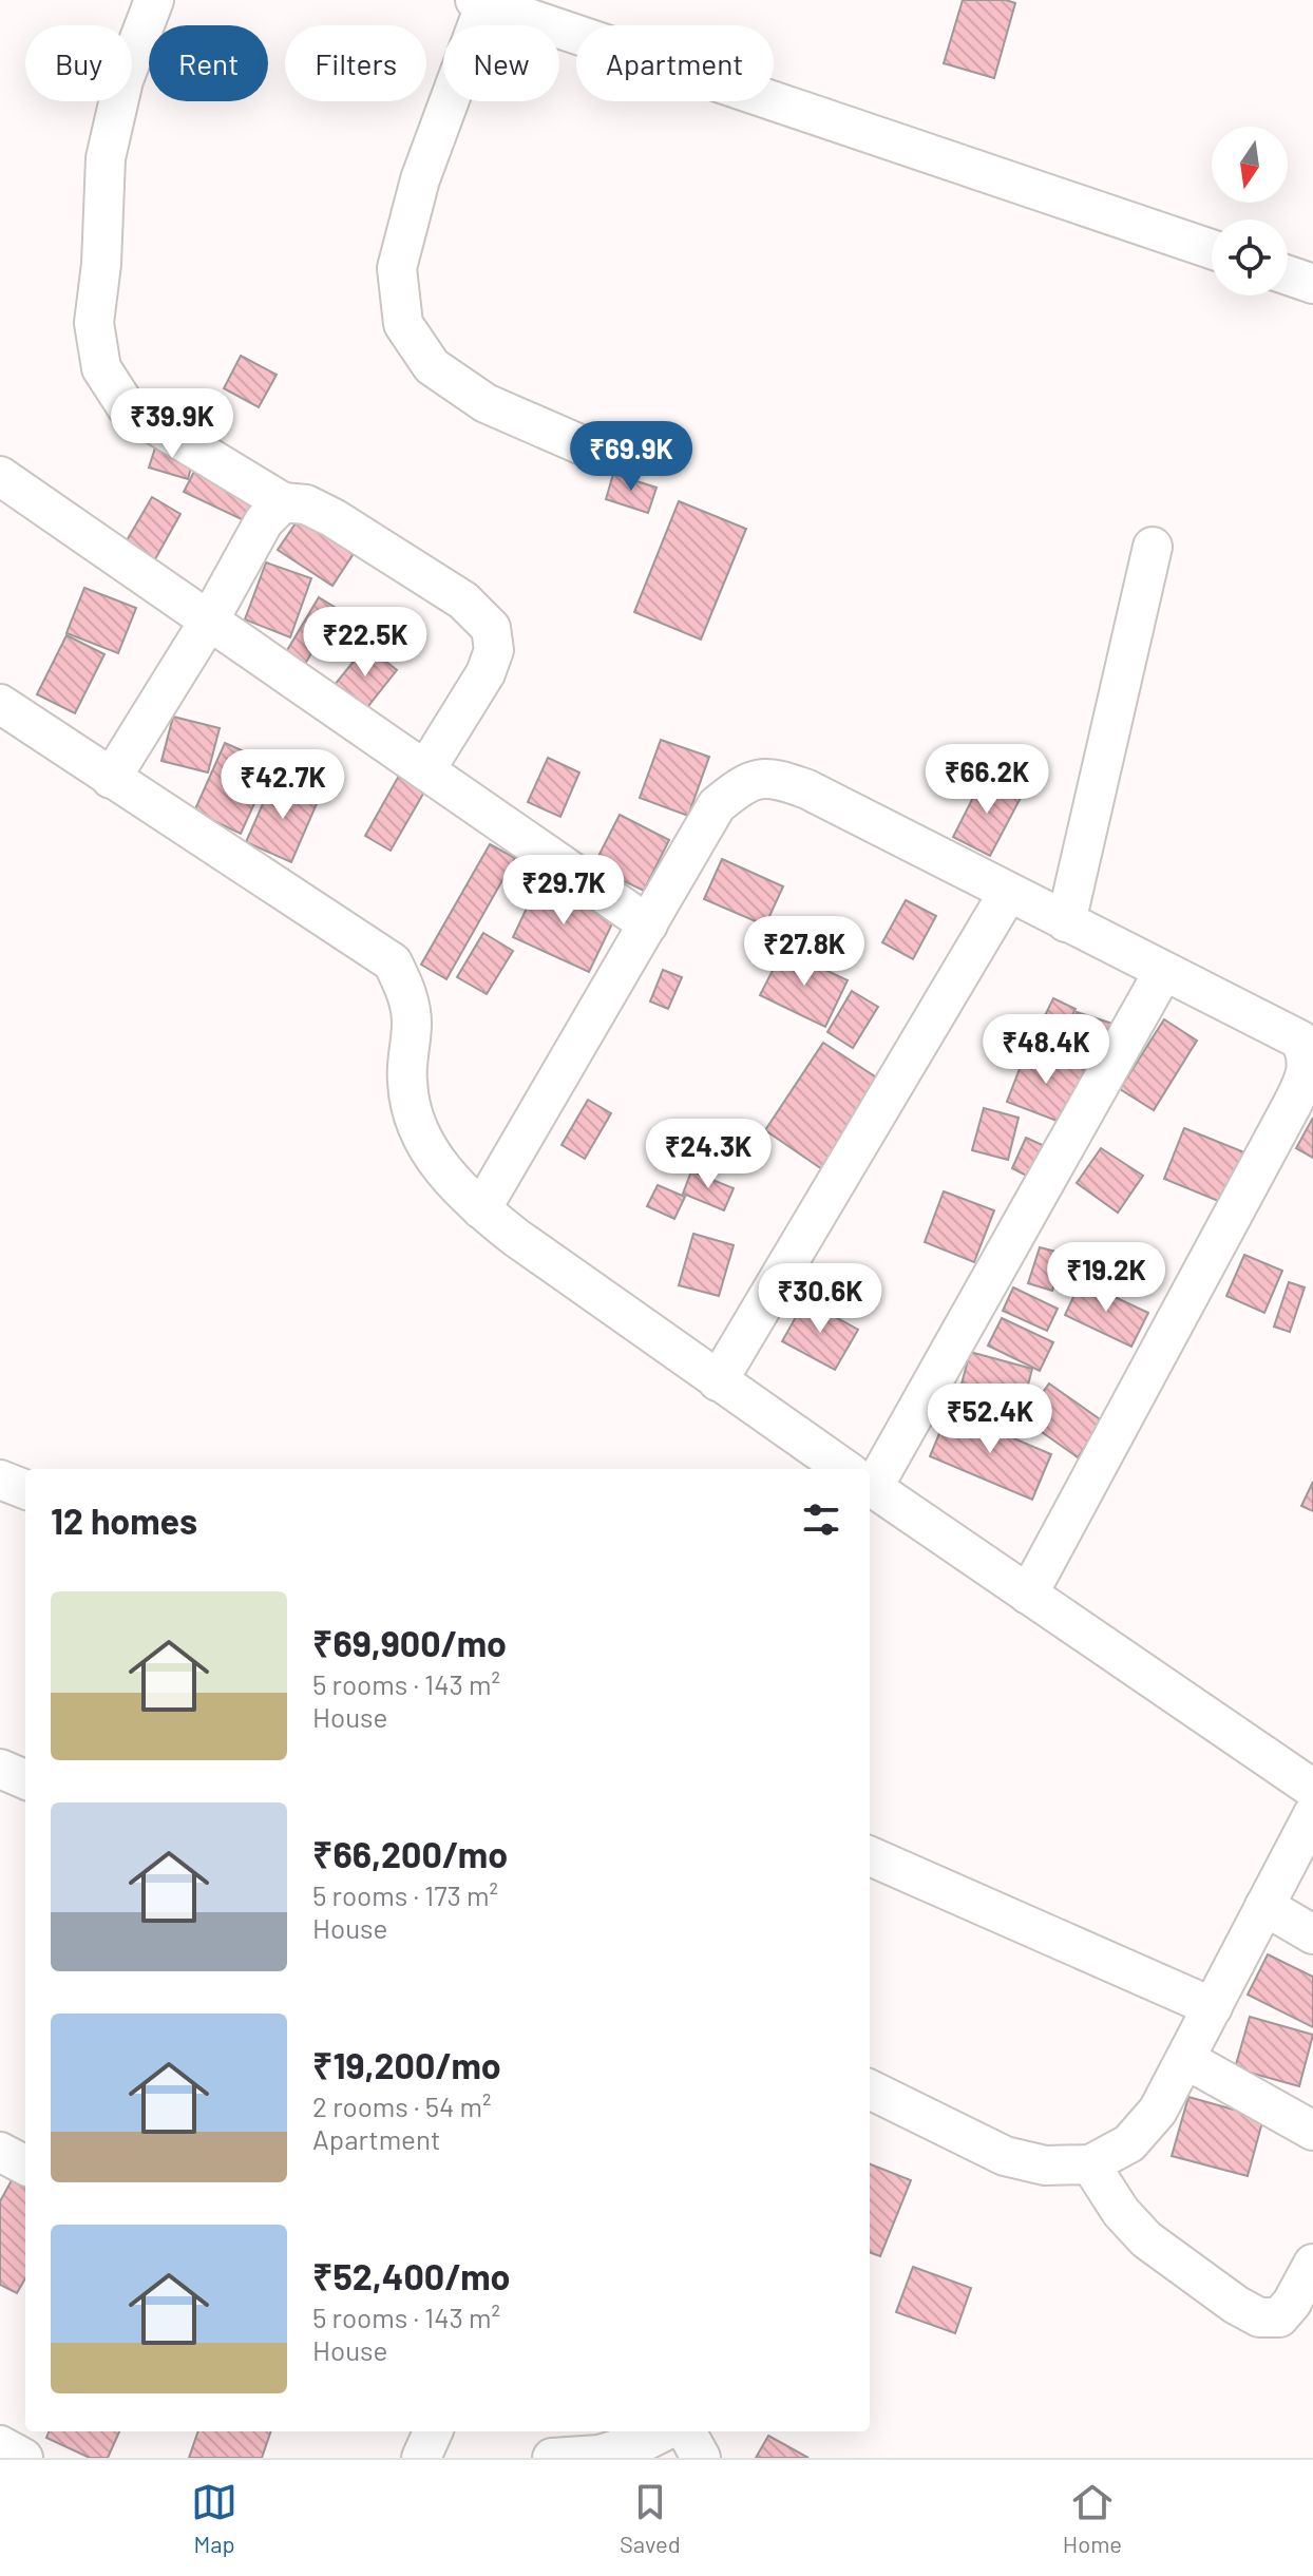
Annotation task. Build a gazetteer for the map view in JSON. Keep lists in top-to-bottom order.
{
  "north": "bottom",
  "page": {
    "chip": [
      "Buy",
      "Rent",
      "Filters",
      "New",
      "Apartment"
    ],
    "price": [
      "₹39.9K",
      "₹69.9K",
      "₹22.5K",
      "₹66.2K",
      "₹42.7K",
      "₹29.7K",
      "₹27.8K",
      "₹48.4K",
      "₹24.3K",
      "₹19.2K",
      "₹30.6K",
      "₹52.4K"
    ],
    "heading": "12 homes",
    "list": [
      {
        "name": "₹69,900/mo",
        "note": "5 rooms · 143 m² · House"
      },
      {
        "name": "₹66,200/mo",
        "note": "5 rooms · 173 m² · House"
      },
      {
        "name": "₹19,200/mo",
        "note": "2 rooms · 54 m² · Apartment"
      },
      {
        "name": "₹52,400/mo",
        "note": "5 rooms · 143 m² · House"
      }
    ],
    "tabs": ["Map", "Saved", "Home"]
  }
}
